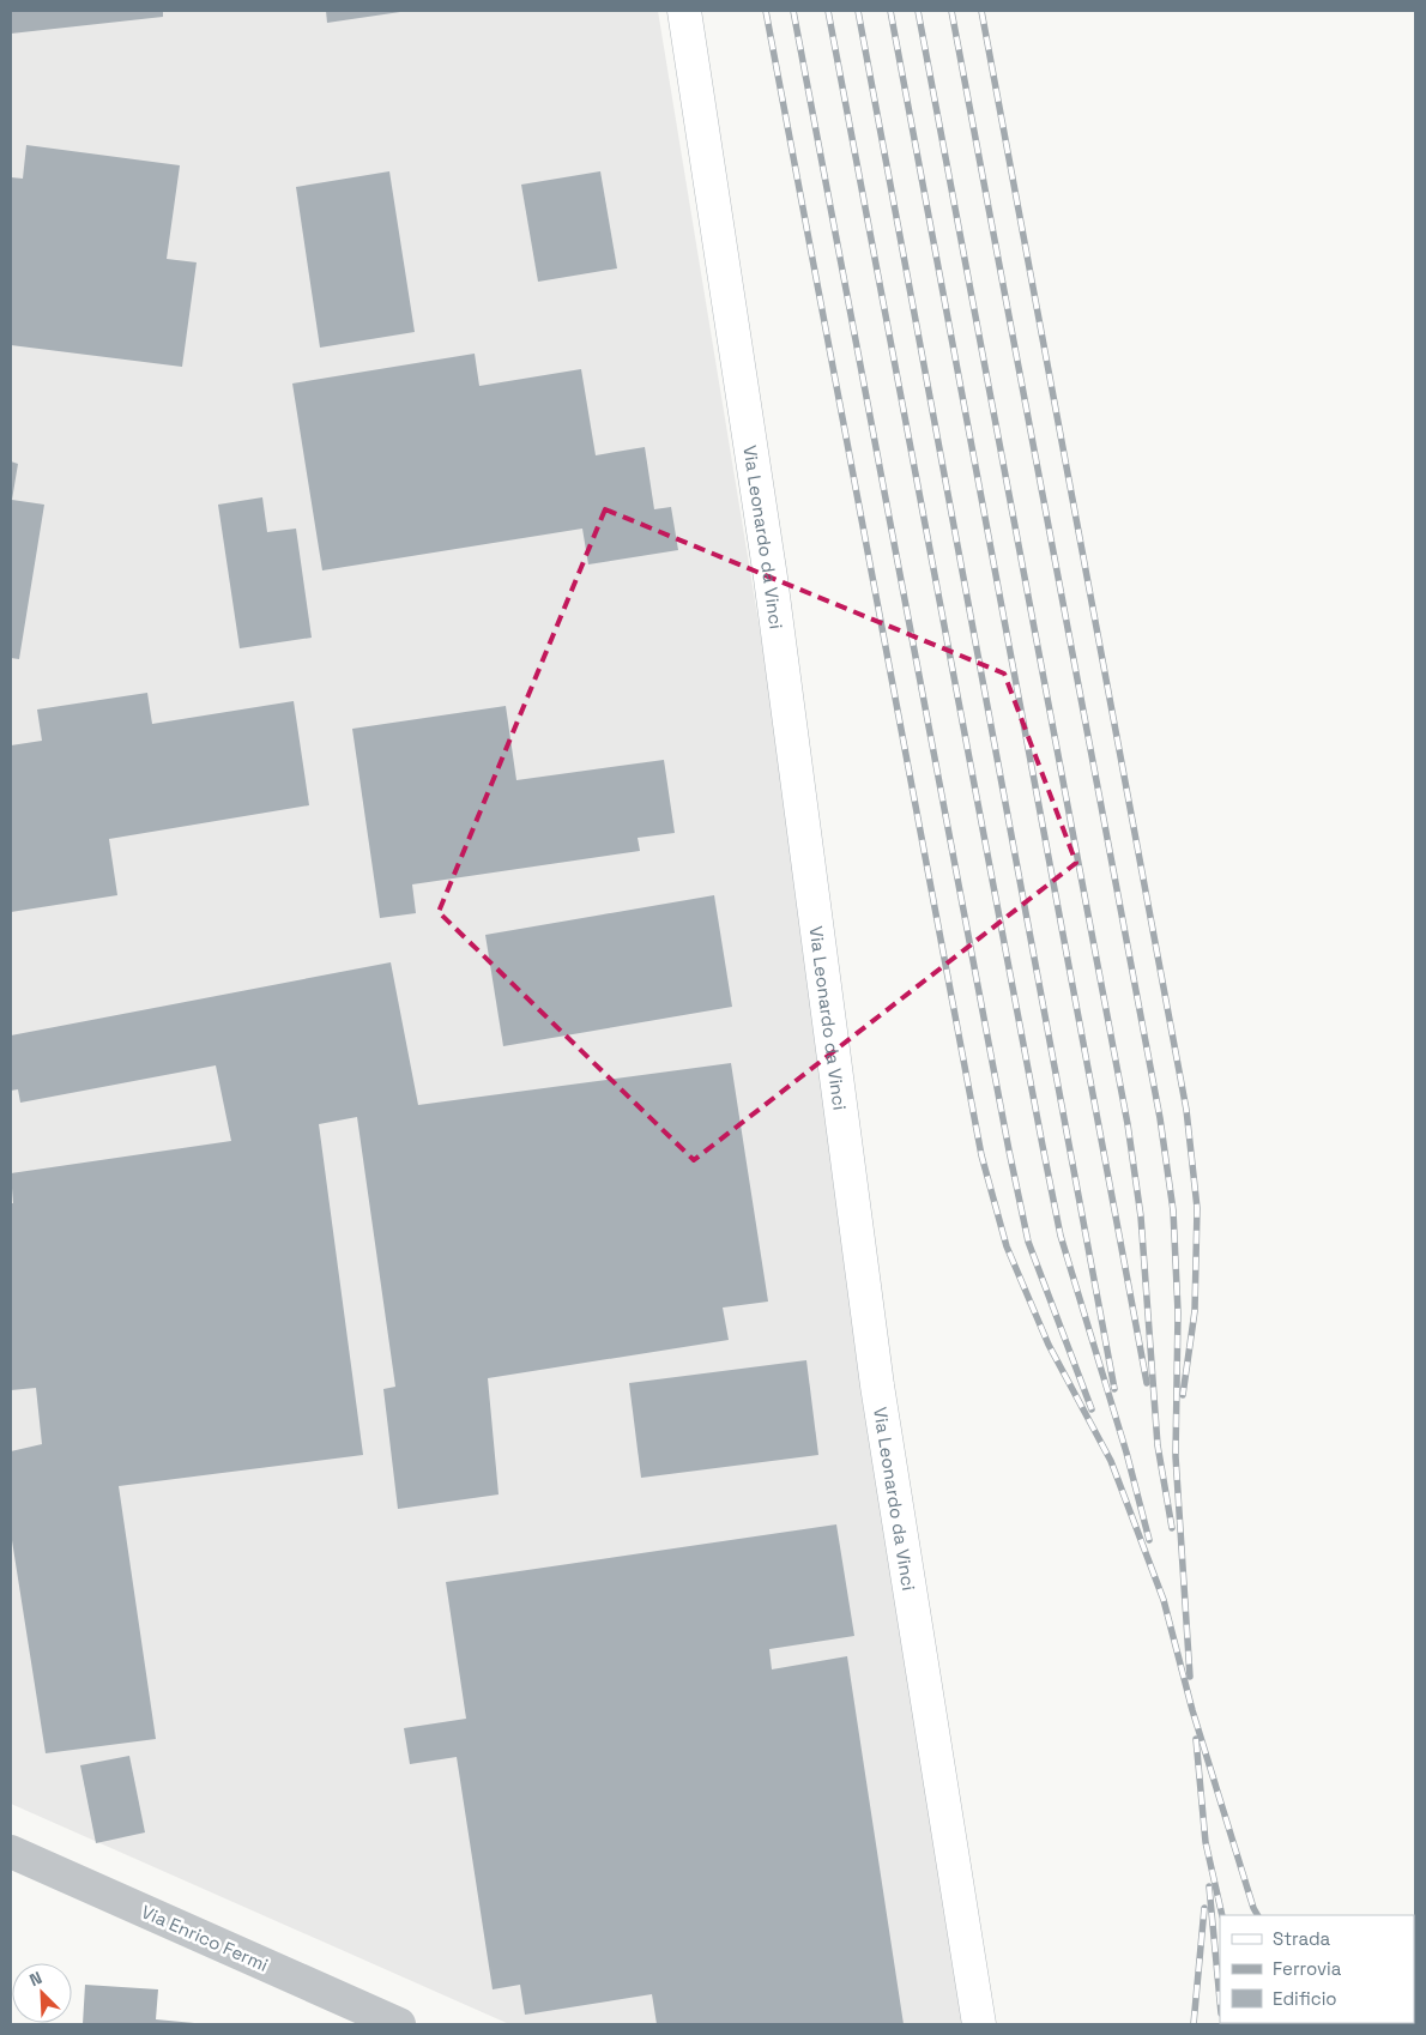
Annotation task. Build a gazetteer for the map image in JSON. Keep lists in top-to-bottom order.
{
  "streets": {
    "street": ["Via Leonardo da Vinci", "Via Enrico Fermi"]
  },
  "legend": ["Strada", "Ferrovia", "Edificio"],
  "north": "top left"
}
